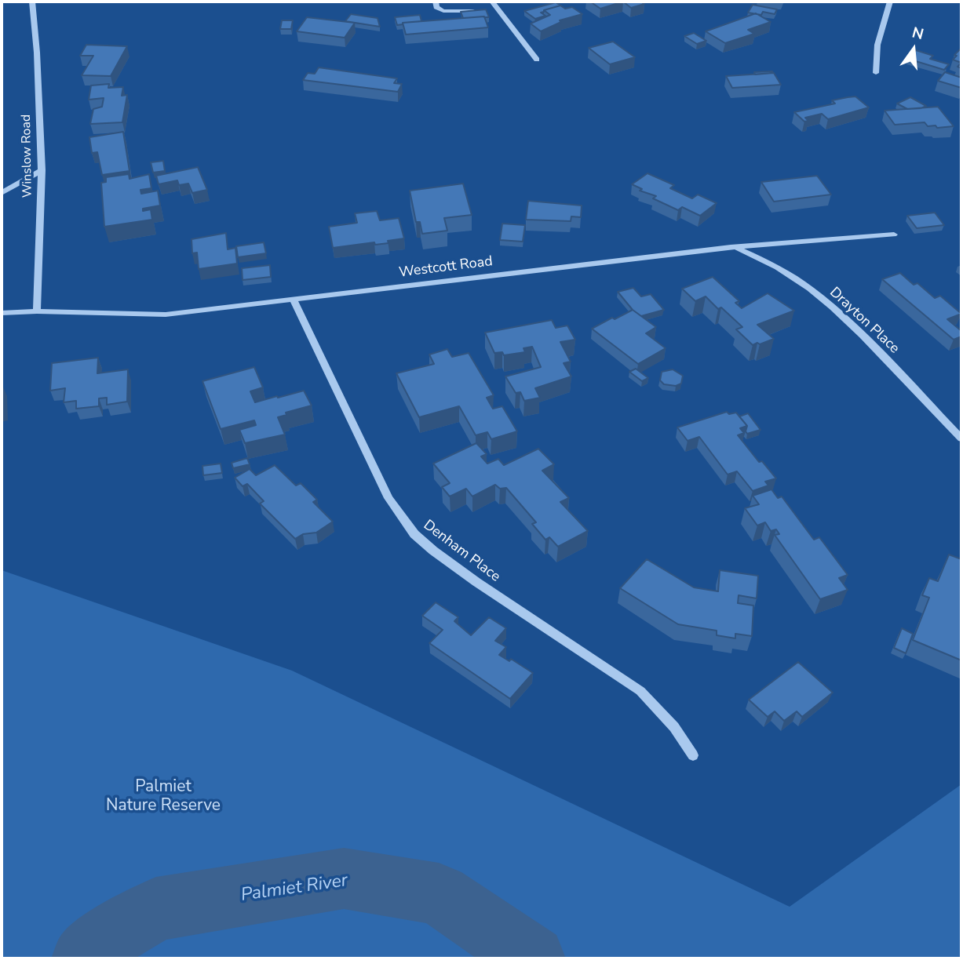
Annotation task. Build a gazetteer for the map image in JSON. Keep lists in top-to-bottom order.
{
  "streets": {
    "street": [
      "Winslow Road",
      "Westcott Road",
      "Drayton Place",
      "Denham Place"
    ]
  },
  "crossings": [
    ["Winslow Road", "Westcott Road"],
    ["Westcott Road", "Drayton Place"],
    ["Westcott Road", "Denham Place"]
  ],
  "water": ["Palmiet River"],
  "parks": ["Palmiet Nature Reserve"],
  "north": "top"
}
